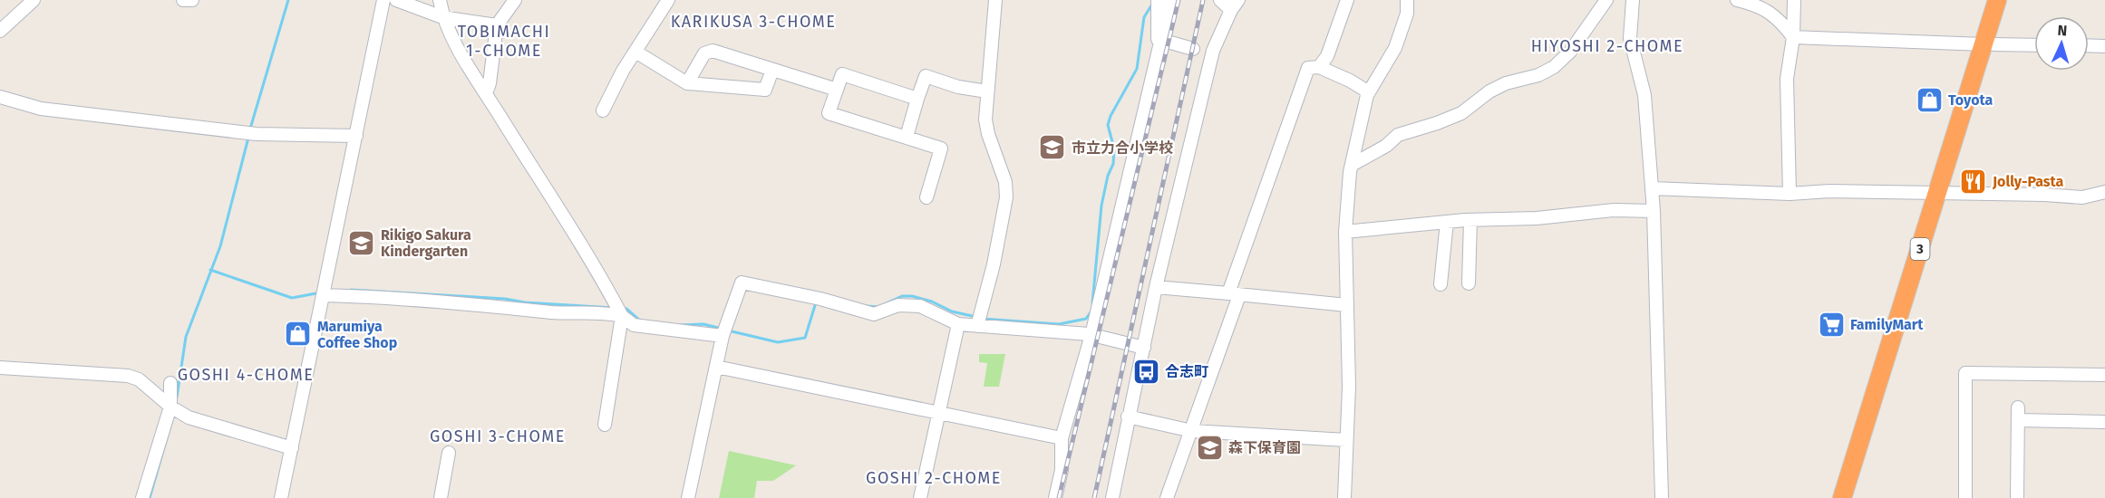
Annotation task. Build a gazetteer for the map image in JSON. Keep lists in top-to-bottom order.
{
  "streets": {
    "highway": ["3"]
  },
  "districts": [
    "KARIKUSA 3-CHOME",
    "TOBIMACHI 1-CHOME",
    "HIYOSHI 2-CHOME",
    "GOSHI 4-CHOME",
    "GOSHI 3-CHOME",
    "GOSHI 2-CHOME"
  ],
  "places": {
    "shop": ["Toyota", "Marumiya Coffee Shop"],
    "school or university": ["市立力合小学校", "Rikigo Sakura Kindergarten", "森下保育園"],
    "restaurant": ["Jolly-Pasta"],
    "supermarket": ["FamilyMart"],
    "bus stop": ["合志町"]
  },
  "north": "top"
}
